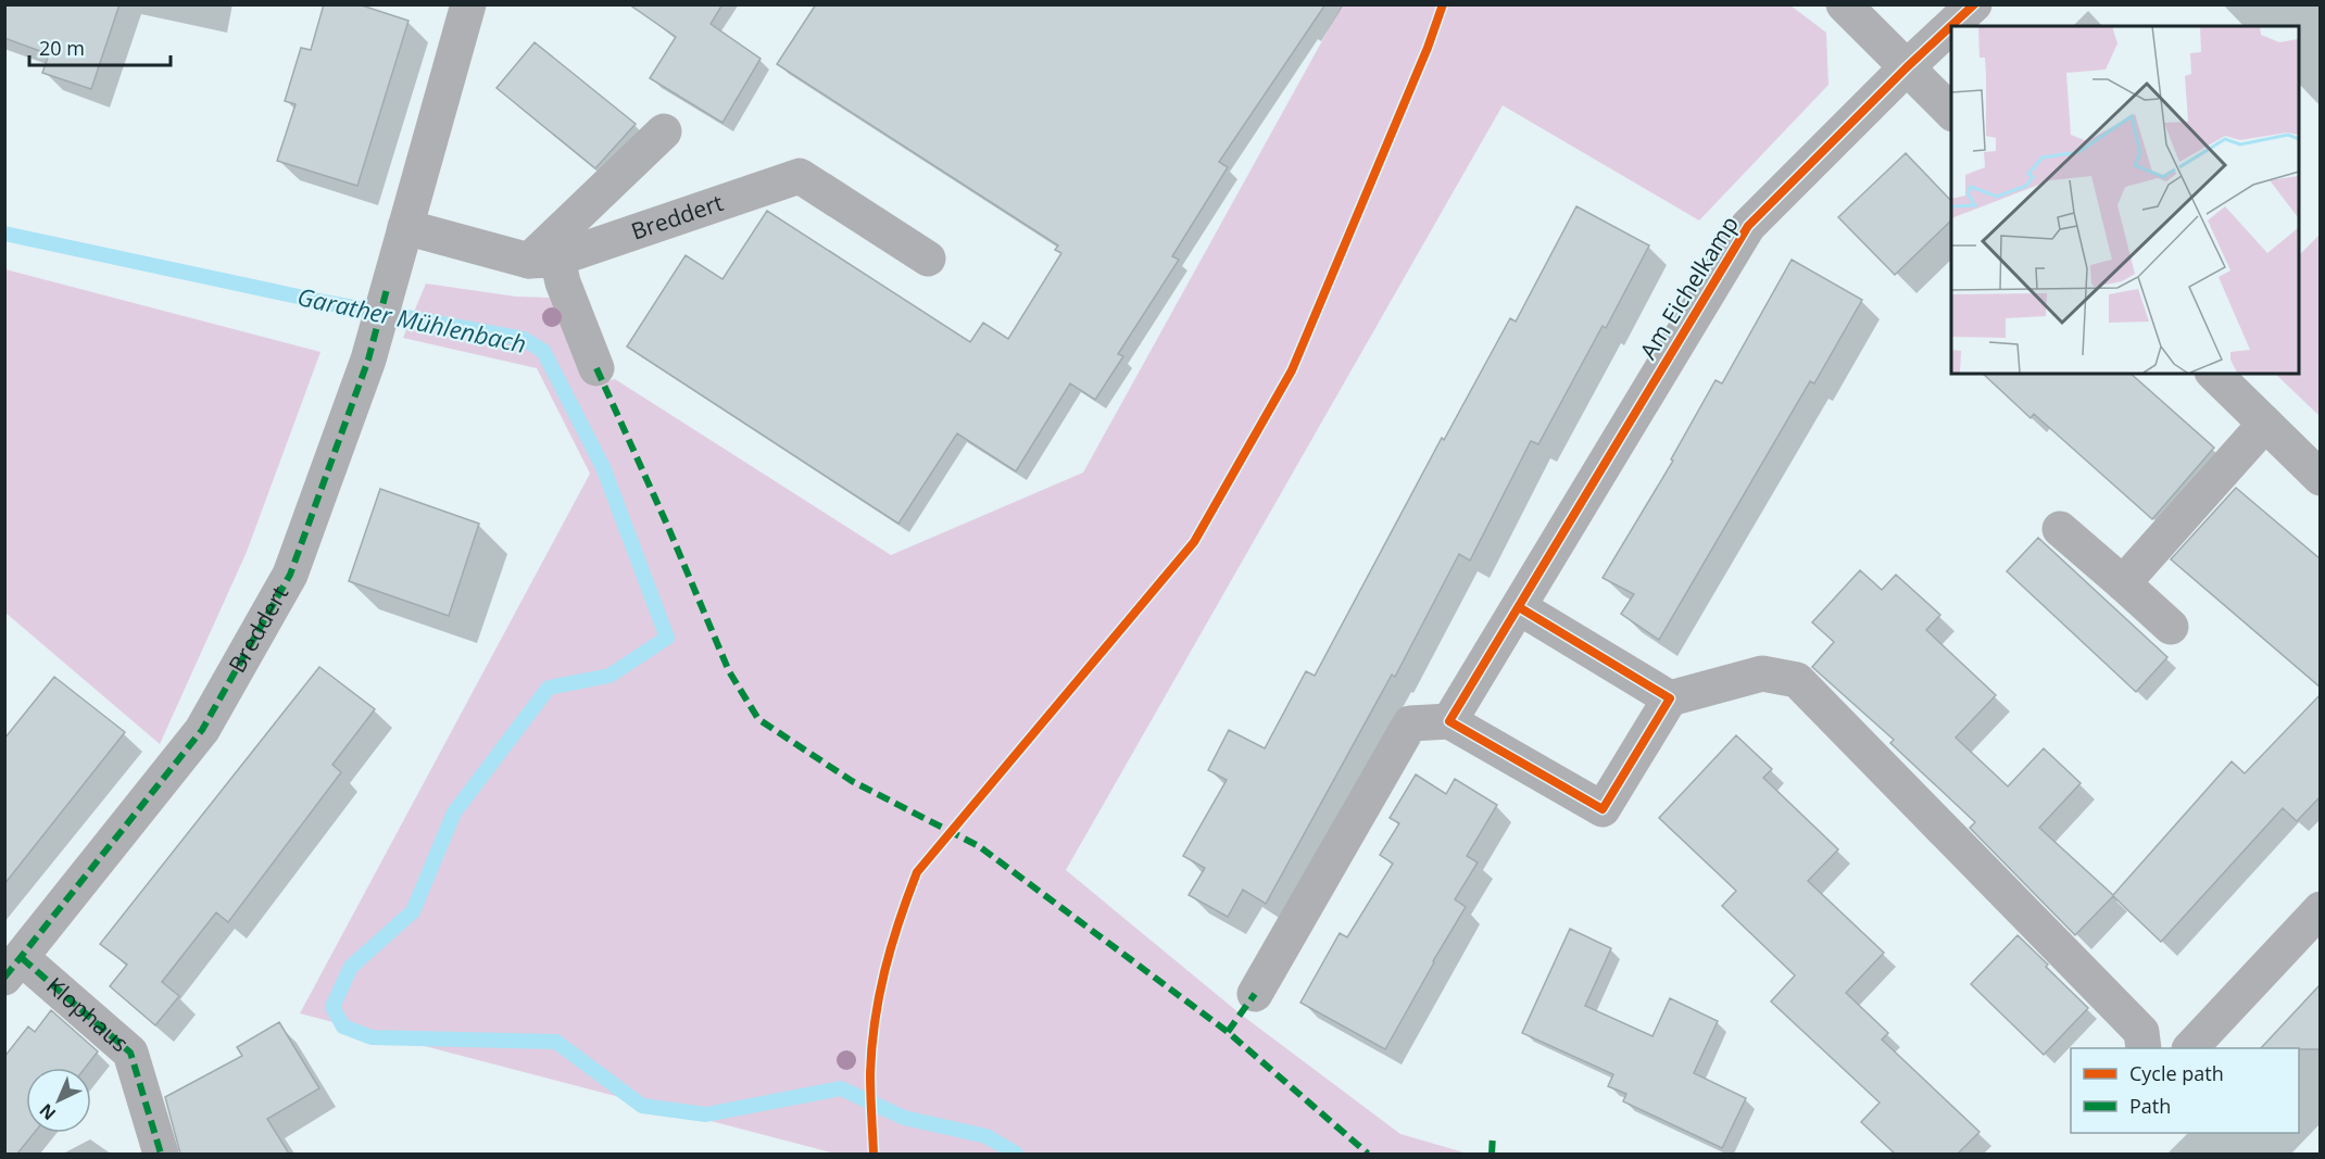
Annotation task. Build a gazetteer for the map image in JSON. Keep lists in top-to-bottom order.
{
  "streets": {
    "street": ["Breddert", "Am Eichelkamp", "Klophaus"]
  },
  "crossings": [
    ["Breddert", "Klophaus"]
  ],
  "water": ["Garather Mühlenbach"],
  "legend": ["Cycle path", "Path"],
  "scale_bar": "20 m",
  "north": "bottom left"
}
